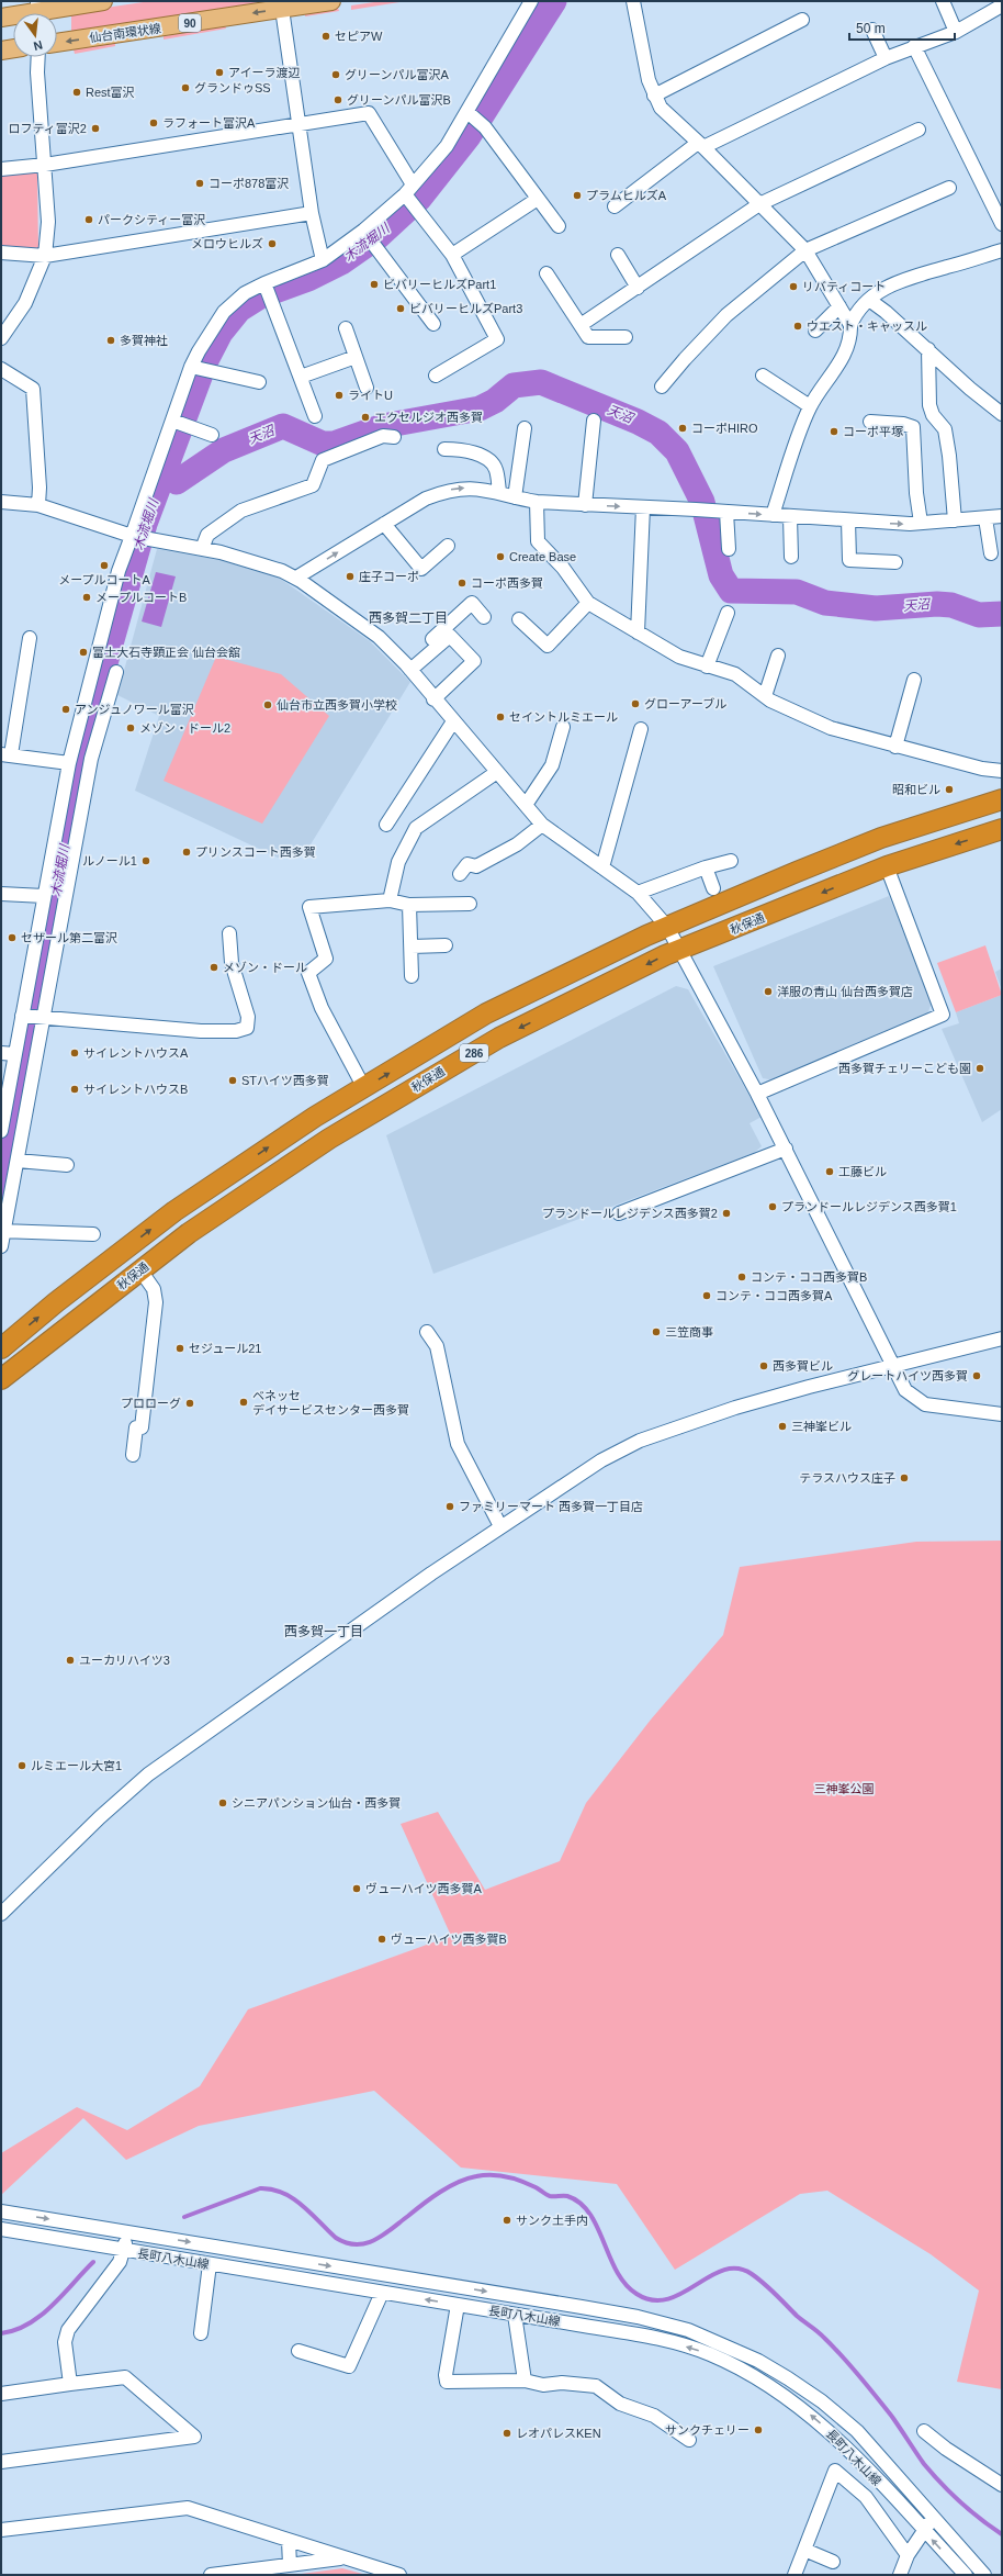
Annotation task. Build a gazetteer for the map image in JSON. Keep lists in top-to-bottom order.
{
  "streets": {
    "highway": ["秋保通", "286"],
    "main road": ["90", "仙台南環状線"],
    "street": ["長町八木山線"]
  },
  "one_way": ["仙台南環状線"],
  "districts": ["西多賀二丁目", "西多賀一丁目"],
  "water": ["木流堀川", "天沼"],
  "parks": ["三神峯公園"],
  "places": [
    "セピアW",
    "アイーラ渡辺",
    "グリーンパル富沢A",
    "グランドゥSS",
    "Rest富沢",
    "グリーンパル富沢B",
    "ラフォート富沢A",
    "ロフティ富沢2",
    "コーポ878富沢",
    "プラムヒルズA",
    "パークシティー富沢",
    "メロウヒルズ",
    "ビバリーヒルズPart1",
    "リバティコート",
    "ビバリーヒルズPart3",
    "ウエスト・キャッスル",
    "多賀神社",
    "ライトU",
    "エクセルジオ西多賀",
    "コーポHIRO",
    "コーポ平塚",
    "Create Base",
    "メープルコートA",
    "庄子コーポ",
    "コーポ西多賀",
    "メープルコートB",
    "富士大石寺顕正会 仙台会舘",
    "グローアーブル",
    "仙台市立西多賀小学校",
    "アンジュノワール富沢",
    "セイントルミエール",
    "メゾン・ドール2",
    "昭和ビル",
    "プリンスコート西多賀",
    "ルノール1",
    "セザール第二富沢",
    "メゾン・ドール",
    "洋服の青山 仙台西多賀店",
    "サイレントハウスA",
    "西多賀チェリーこども園",
    "STハイツ西多賀",
    "サイレントハウスB",
    "工藤ビル",
    "プランドールレジデンス西多賀1",
    "プランドールレジデンス西多賀2",
    "コンテ・ココ西多賀B",
    "コンテ・ココ西多賀A",
    "三笠商事",
    "セジュール21",
    "西多賀ビル",
    "グレートハイツ西多賀",
    "ベネッセ デイサービスセンター西多賀",
    "プロローグ",
    "三神峯ビル",
    "テラスハウス庄子",
    "ファミリーマート 西多賀一丁目店",
    "ユーカリハイツ3",
    "ルミエール大宮1",
    "シニアパンション仙台・西多賀",
    "ヴューハイツ西多賀A",
    "ヴューハイツ西多賀B",
    "サンク土手内",
    "サンクチェリー",
    "レオパレスKEN"
  ],
  "scale_bar": "50 m",
  "north": "bottom"
}
